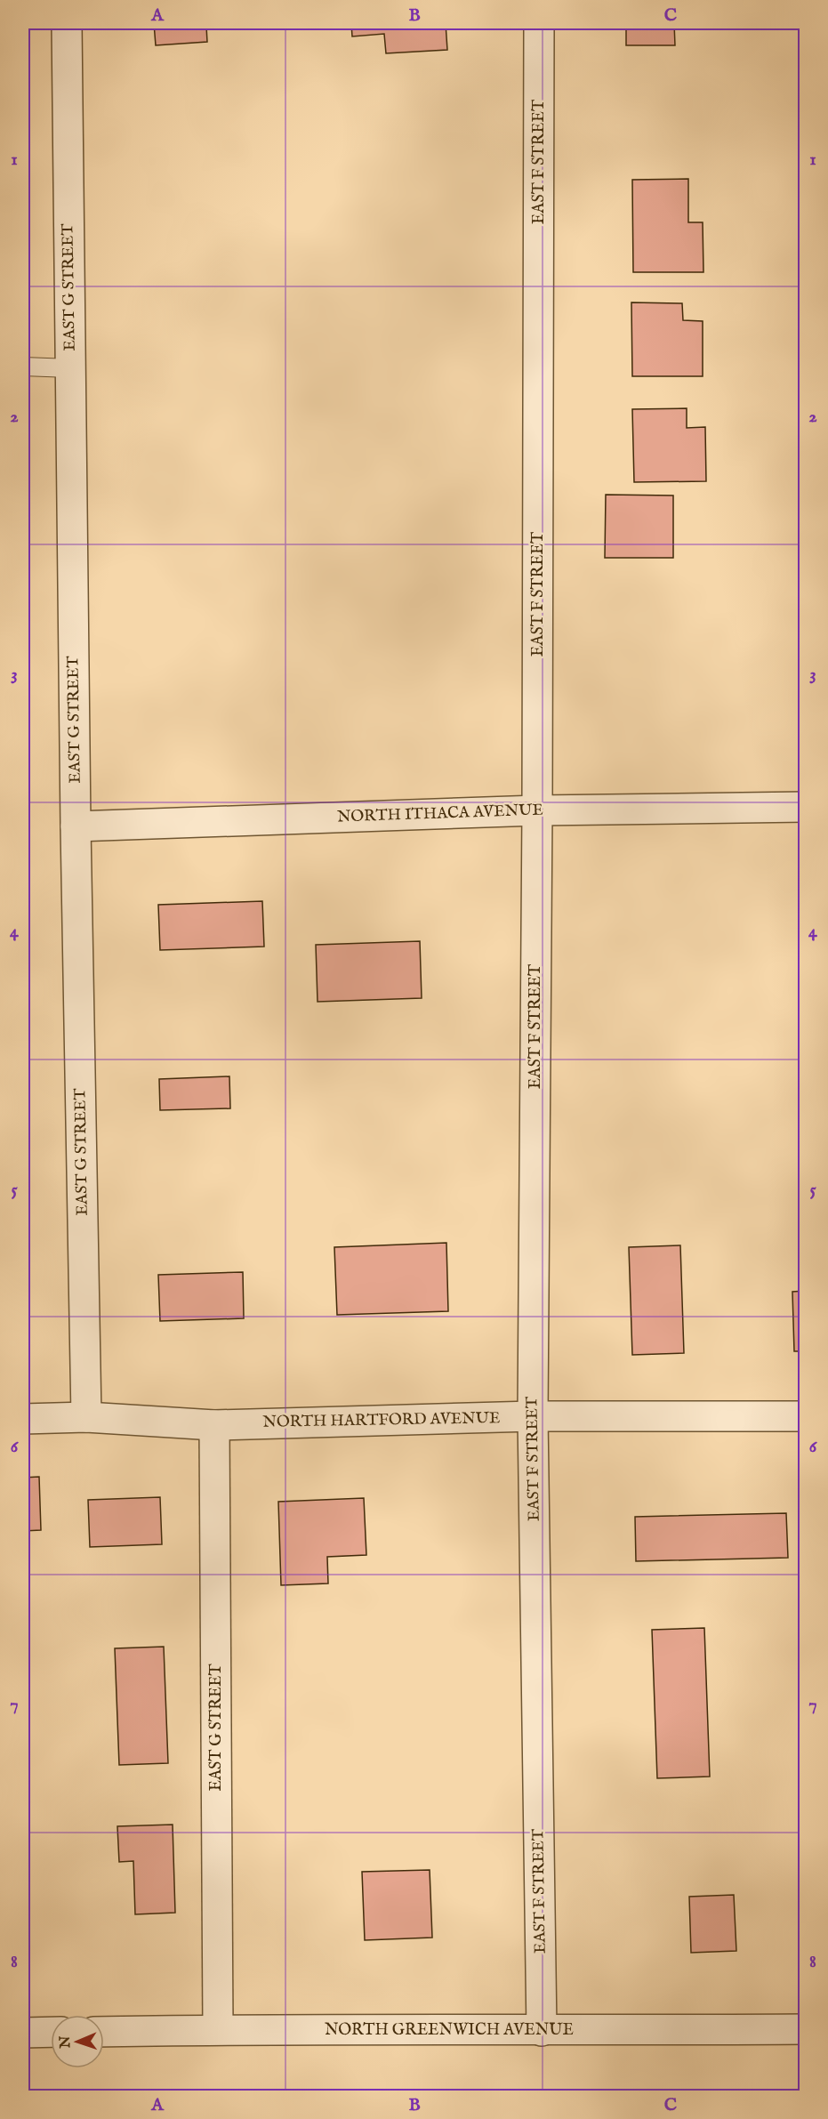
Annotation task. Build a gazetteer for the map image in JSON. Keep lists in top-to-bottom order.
{
  "streets": {
    "street": [
      "EAST F STREET",
      "EAST G STREET",
      "NORTH ITHACA AVENUE",
      "NORTH HARTFORD AVENUE",
      "NORTH GREENWICH AVENUE"
    ]
  },
  "crossings": [
    ["EAST F STREET", "NORTH ITHACA AVENUE"],
    ["EAST F STREET", "NORTH HARTFORD AVENUE"],
    ["EAST F STREET", "NORTH GREENWICH AVENUE"],
    ["EAST G STREET", "NORTH ITHACA AVENUE"],
    ["EAST G STREET", "NORTH HARTFORD AVENUE"],
    ["EAST G STREET", "NORTH GREENWICH AVENUE"]
  ],
  "north": "left",
  "grid": {
    "columns": ["A", "B", "C"],
    "rows": [
      "1",
      "2",
      "3",
      "4",
      "5",
      "6",
      "7",
      "8"
    ]
  }
}
